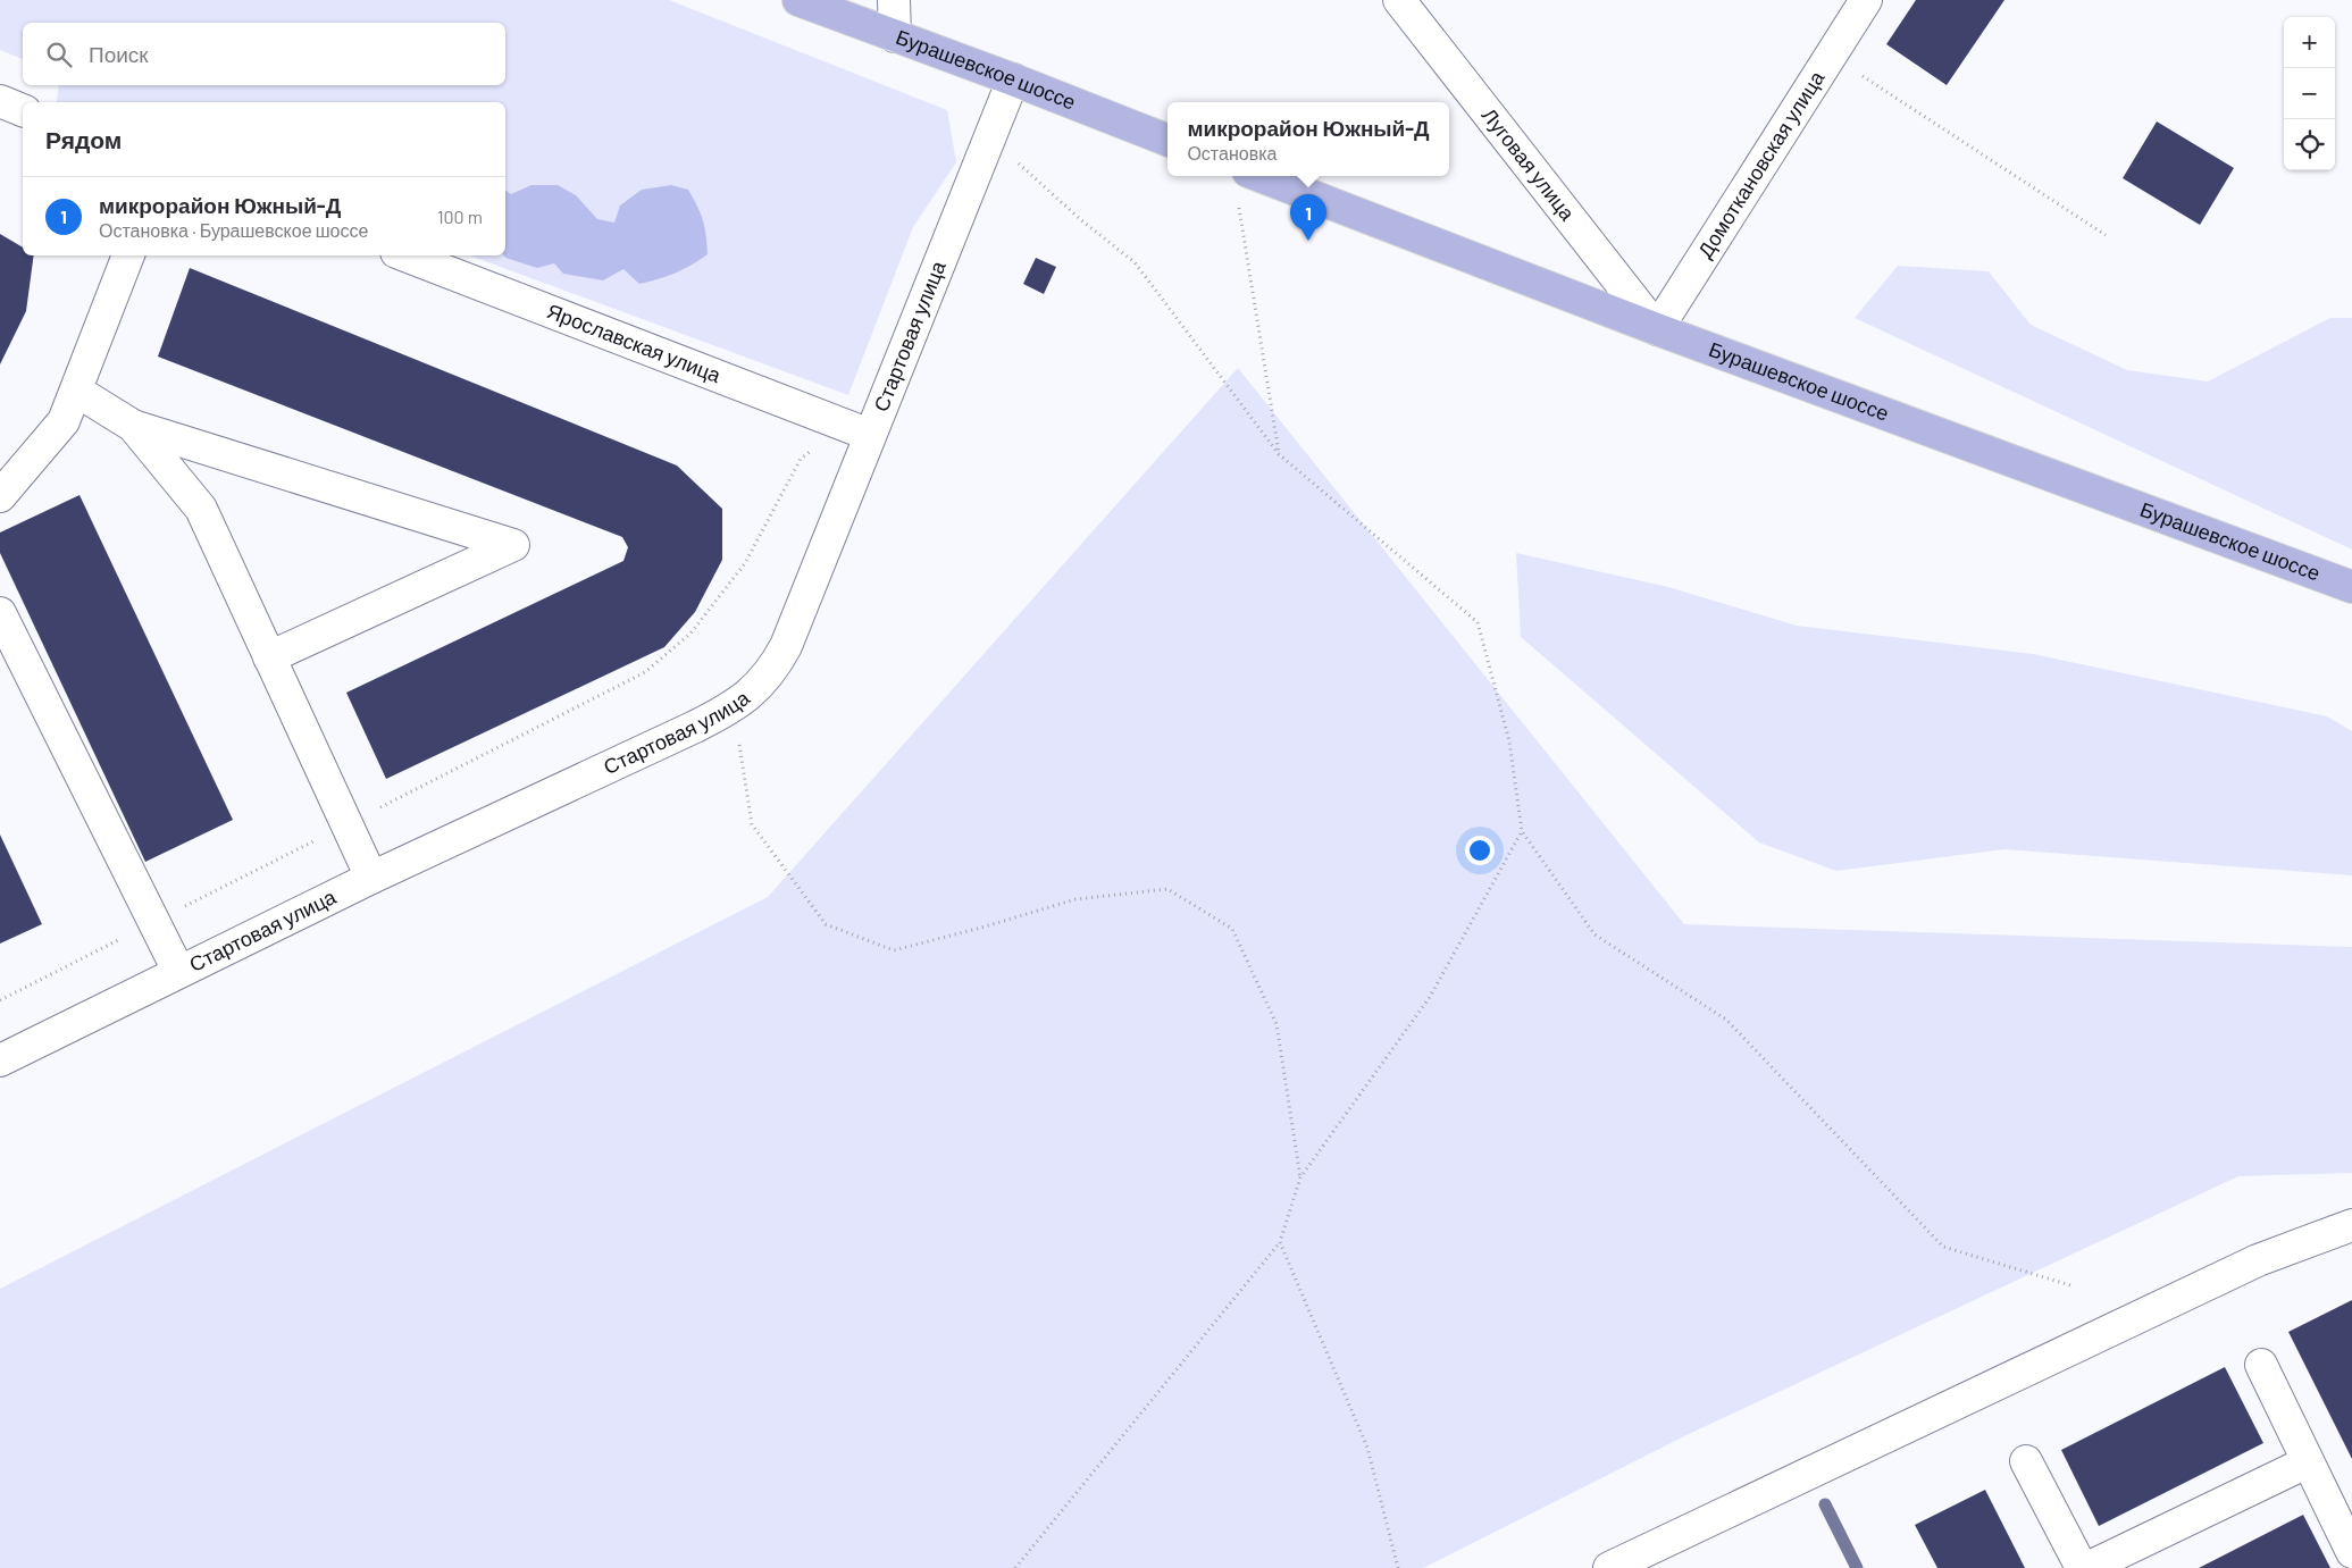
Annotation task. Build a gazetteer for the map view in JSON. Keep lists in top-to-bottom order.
{
  "streets": {
    "main road": ["Бурашевское шоссе"],
    "street": [
      "Луговая улица",
      "Домоткановская улица",
      "Стартовая улица",
      "Ярославская улица"
    ]
  },
  "crossings": [
    ["Бурашевское шоссе", "Луговая улица"],
    ["Бурашевское шоссе", "Домоткановская улица"],
    ["Бурашевское шоссе", "Стартовая улица"],
    ["Луговая улица", "Домоткановская улица"],
    ["Стартовая улица", "Ярославская улица"]
  ],
  "page": {
    "map_buttons": ["+", "−"],
    "search": "Поиск",
    "popup": ["микрорайон Южный-Д", "Остановка"],
    "heading": "Рядом",
    "list": [
      {
        "mark": "1",
        "name": "микрорайон Южный-Д",
        "note": "Остановка · Бурашевское шоссе",
        "value": "100 m"
      }
    ],
    "pins": "1"
  }
}
